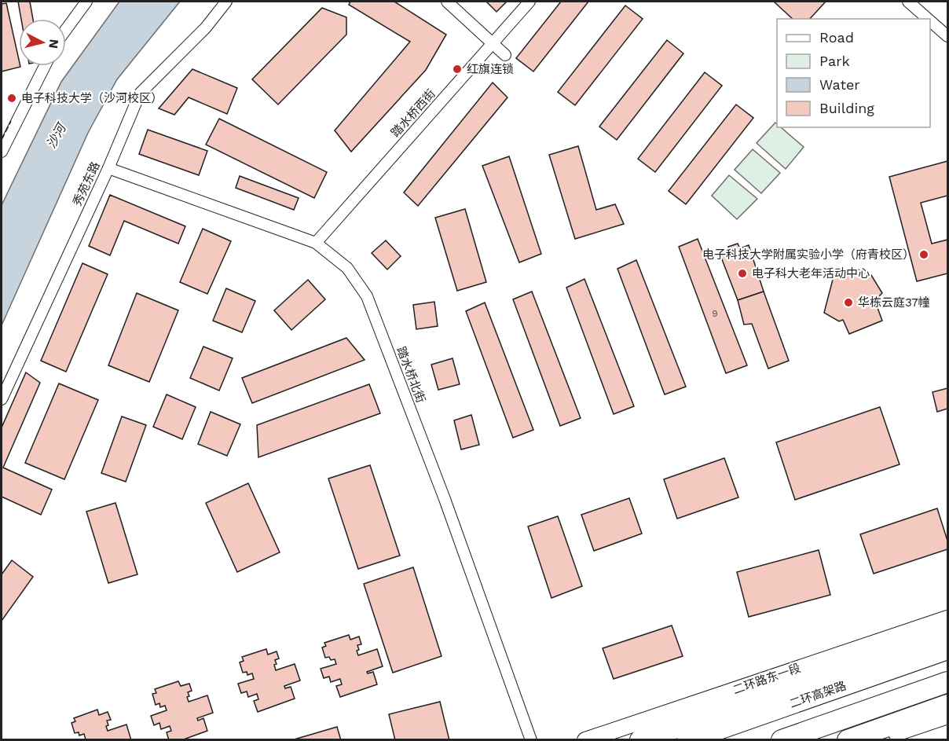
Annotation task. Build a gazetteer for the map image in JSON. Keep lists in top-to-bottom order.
{
  "streets": {
    "highway": ["二环高架路"],
    "main road": ["二环路东一段"],
    "street": ["踏水桥西街", "秀苑东路", "踏水桥北街"]
  },
  "crossings": [
    ["踏水桥西街", "踏水桥北街"],
    ["秀苑东路", "踏水桥北街"]
  ],
  "water": ["沙河"],
  "places": [
    "红旗连锁",
    "电子科技大学（沙河校区）",
    "电子科技大学附属实验小学（府青校区）",
    "电子科大老年活动中心",
    "华栋云庭37幢"
  ],
  "house_numbers": ["9"],
  "legend": [
    "Road",
    "Park",
    "Water",
    "Building"
  ],
  "north": "right"
}
